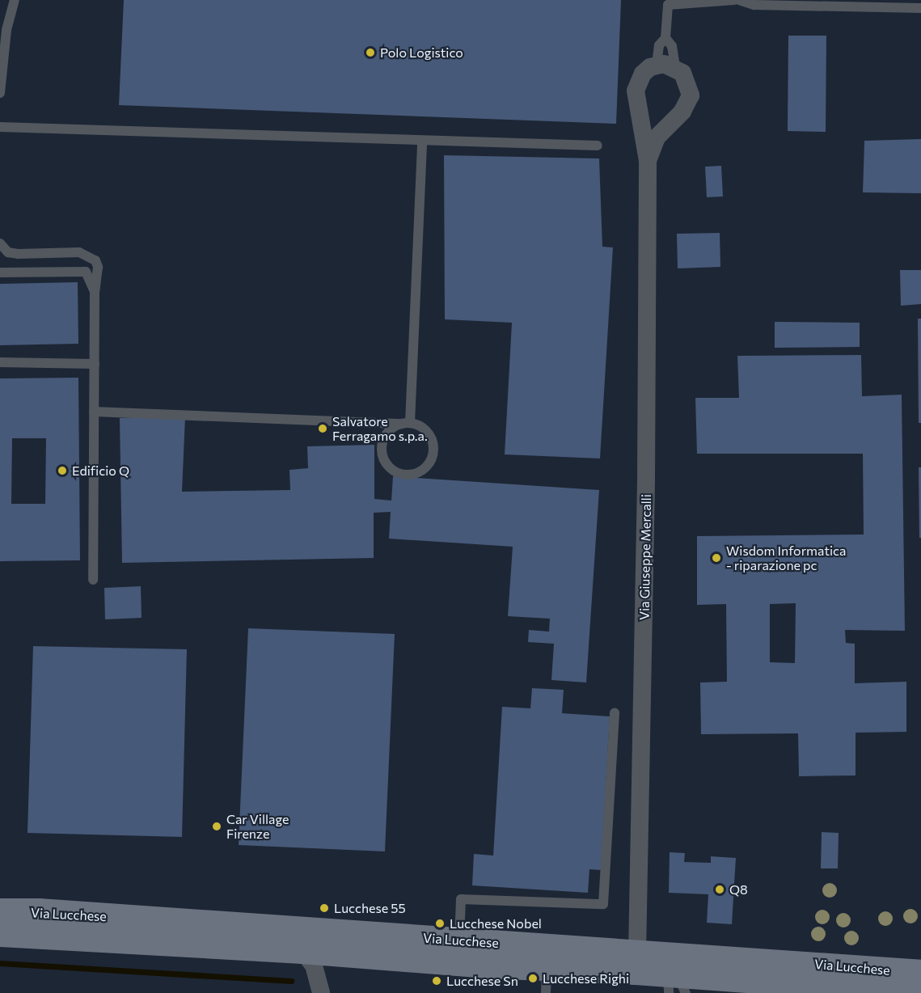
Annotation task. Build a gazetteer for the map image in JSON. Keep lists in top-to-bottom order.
{
  "streets": {
    "main road": ["Via Lucchese"],
    "street": ["Via Giuseppe Mercalli"]
  },
  "crossings": [
    ["Via Giuseppe Mercalli", "Via Lucchese"]
  ],
  "places": [
    "Polo Logistico",
    "Salvatore Ferragamo s.p.a.",
    "Edificio Q",
    "Wisdom Informatica - riparazione pc",
    "Car Village Firenze",
    "Q8",
    "Lucchese 55",
    "Lucchese Nobel",
    "Lucchese Righi",
    "Lucchese Sn"
  ]
}
